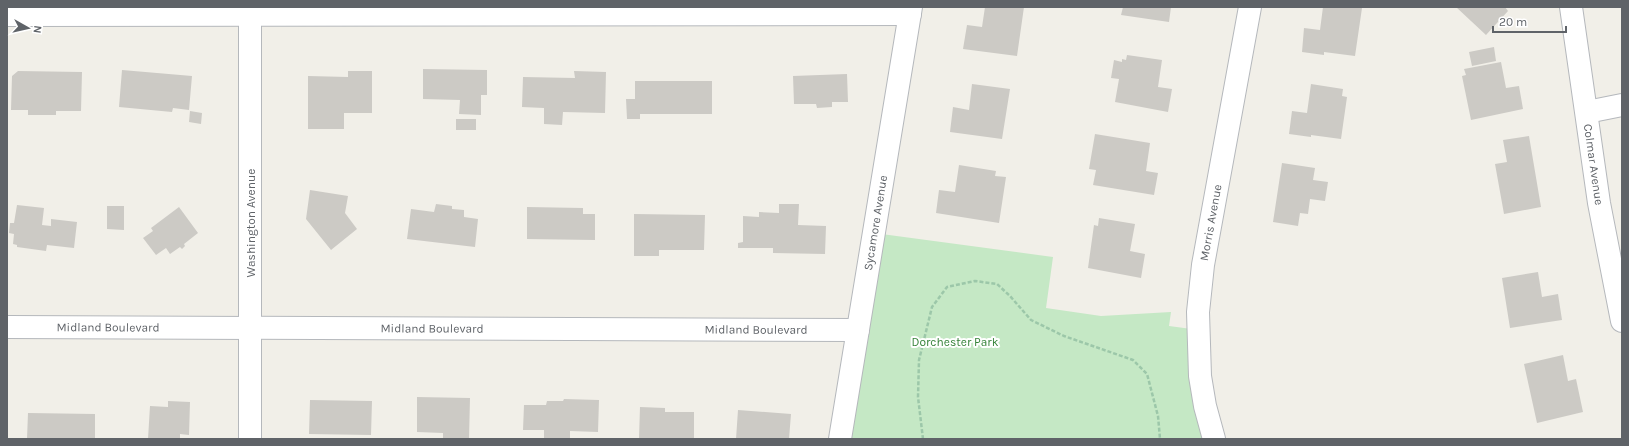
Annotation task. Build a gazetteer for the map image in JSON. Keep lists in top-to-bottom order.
{
  "streets": {
    "street": [
      "Colmar Avenue",
      "Washington Avenue",
      "Sycamore Avenue",
      "Morris Avenue",
      "Midland Boulevard"
    ]
  },
  "crossings": [
    ["Washington Avenue", "Midland Boulevard"],
    ["Sycamore Avenue", "Midland Boulevard"]
  ],
  "parks": ["Dorchester Park"],
  "scale_bar": "20 m",
  "north": "right"
}
